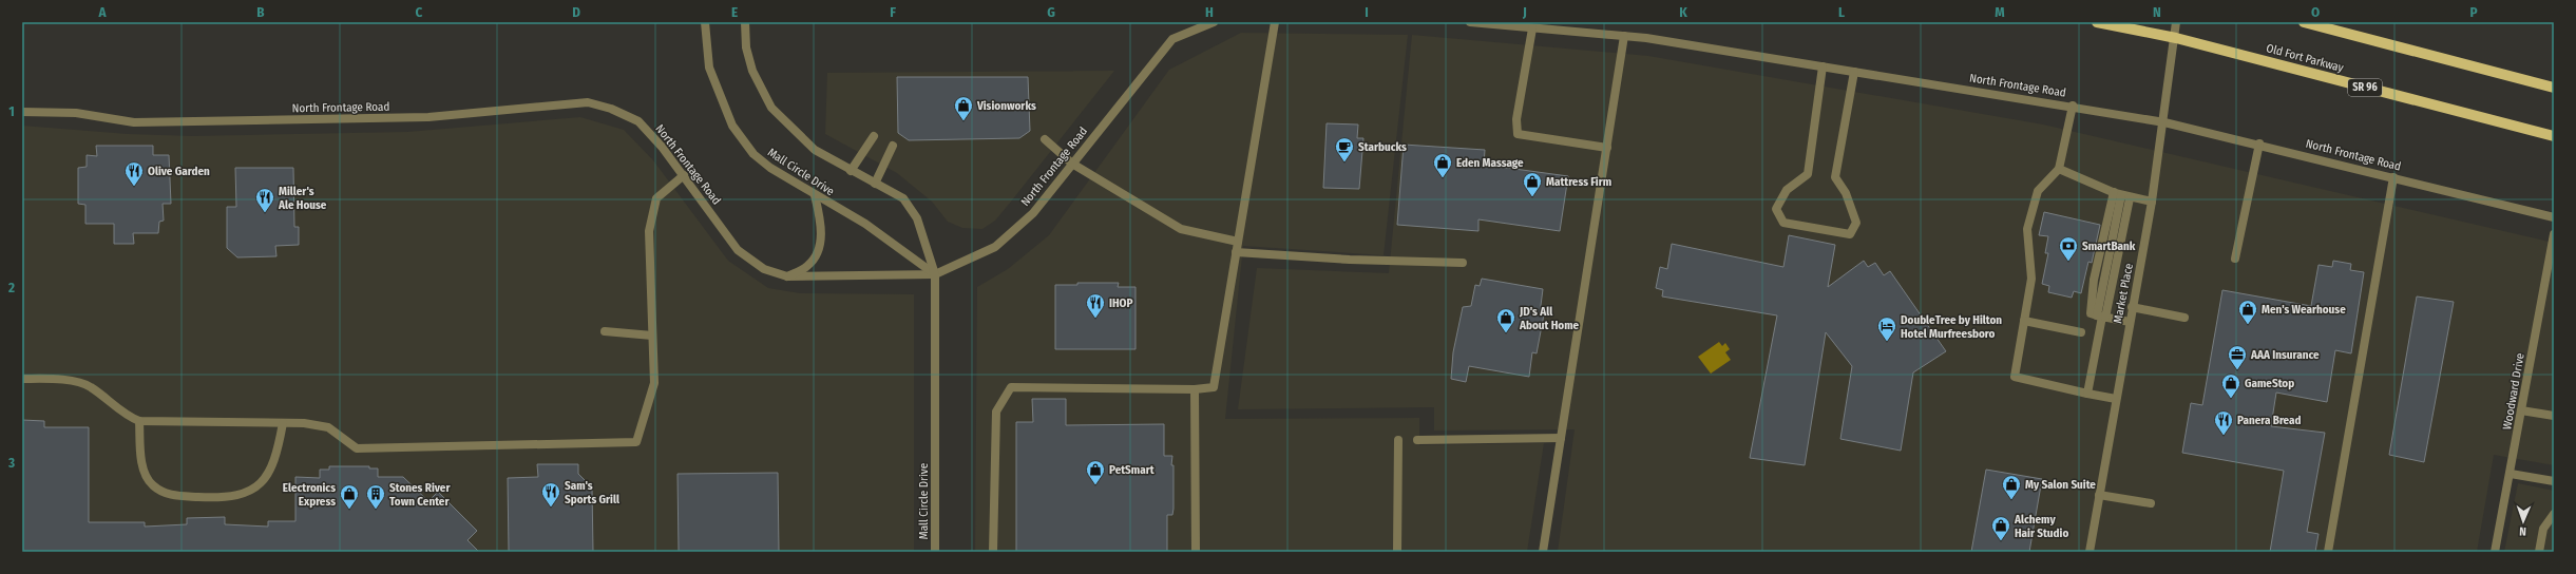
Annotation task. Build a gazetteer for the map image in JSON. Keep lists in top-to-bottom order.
{
  "streets": {
    "main road": ["Old Fort Parkway", "SR 96"],
    "street": [
      "North Frontage Road",
      "Mall Circle Drive",
      "Market Place",
      "Woodward Drive"
    ]
  },
  "crossings": [
    ["Old Fort Parkway", "Market Place"],
    ["North Frontage Road", "Mall Circle Drive"],
    ["North Frontage Road", "Market Place"]
  ],
  "places": {
    "shop": [
      "Visionworks",
      "Eden Massage",
      "Mattress Firm",
      "Men's Wearhouse",
      "JD's All About Home",
      "GameStop",
      "PetSmart",
      "My Salon Suite",
      "Electronics Express",
      "Alchemy Hair Studio"
    ],
    "cafe": ["Starbucks"],
    "restaurant": [
      "Olive Garden",
      "Miller's Ale House",
      "IHOP",
      "Panera Bread",
      "Sam's Sports Grill"
    ],
    "bank": ["SmartBank"],
    "hotel": ["DoubleTree by Hilton Hotel Murfreesboro"],
    "office": ["AAA Insurance"],
    "building": ["Stones River Town Center"]
  },
  "north": "bottom",
  "grid": {
    "columns": [
      "A",
      "B",
      "C",
      "D",
      "E",
      "F",
      "G",
      "H",
      "I",
      "J",
      "K",
      "L",
      "M",
      "N",
      "O",
      "P"
    ],
    "rows": ["1", "2", "3"]
  }
}
